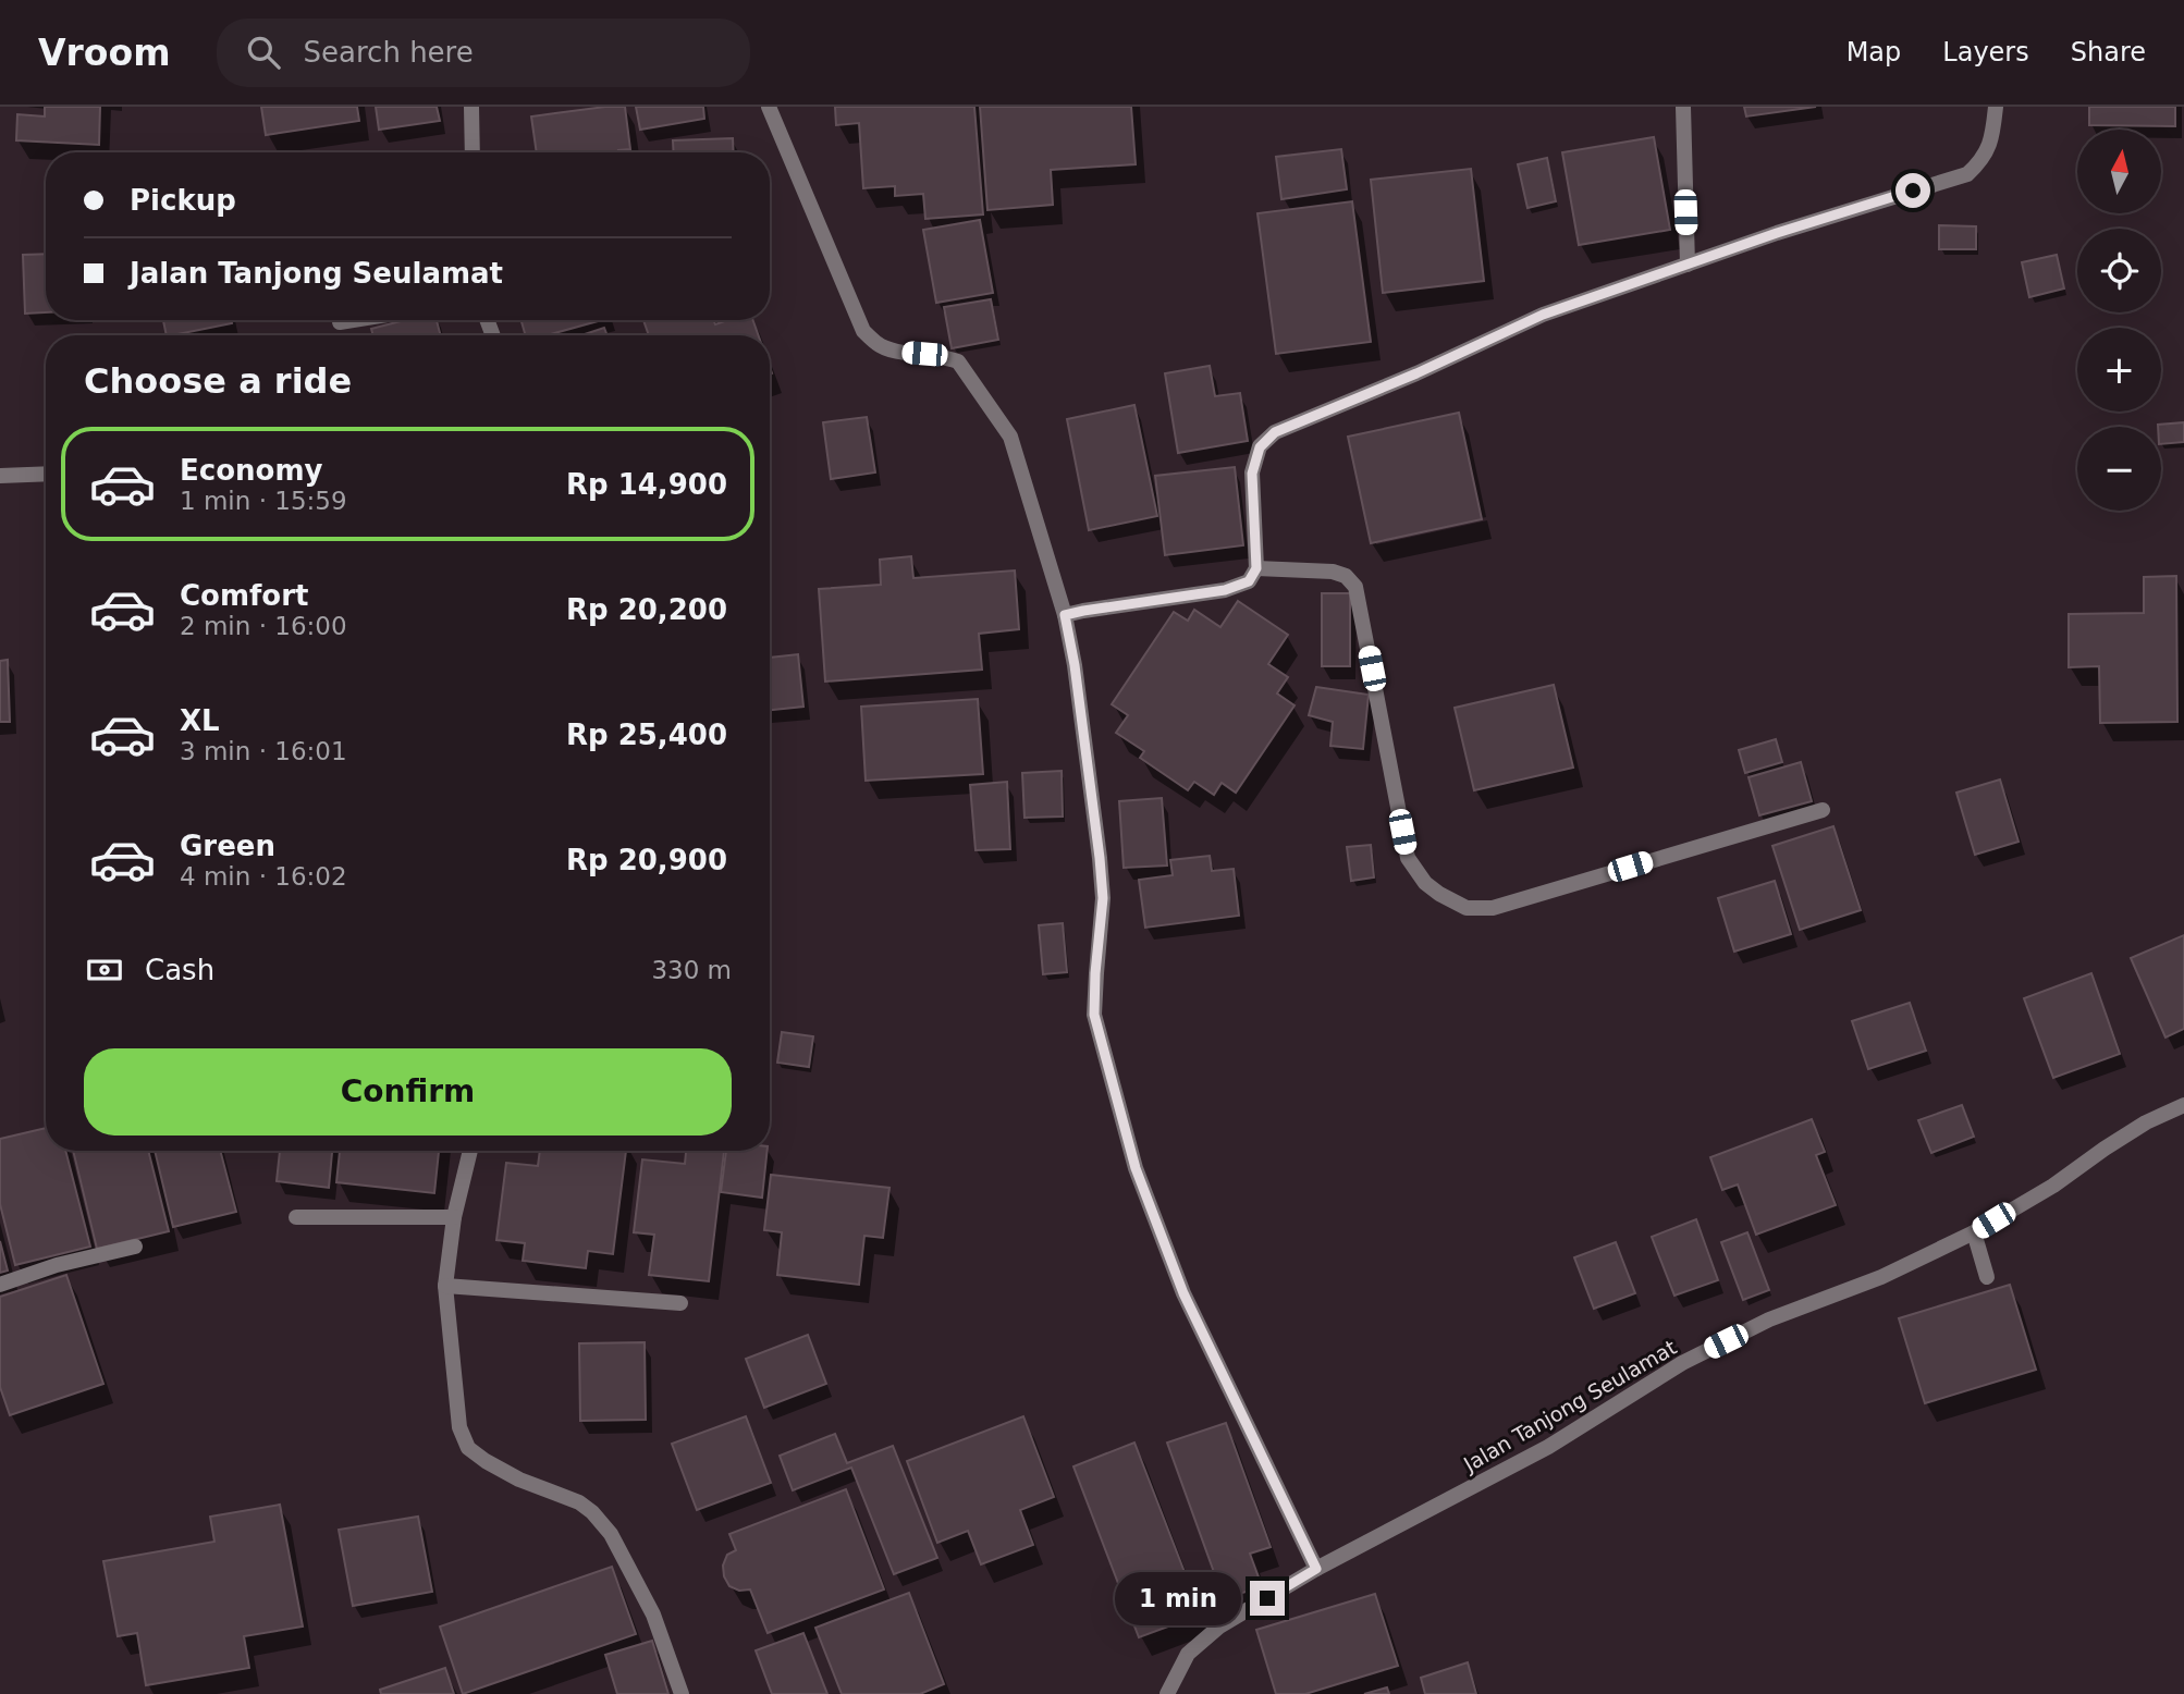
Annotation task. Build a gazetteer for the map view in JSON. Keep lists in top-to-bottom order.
{
  "streets": {
    "street": ["Jalan Tanjong Seulamat"]
  },
  "north": "top",
  "page": {
    "header": "Vroom",
    "search": "Search here",
    "nav": ["Map", "Layers", "Share"],
    "map_buttons": ["+", "−"],
    "banner": ["Pickup", "Jalan Tanjong Seulamat"],
    "heading": "Choose a ride",
    "list": [
      {
        "name": "Economy",
        "note": "1 min · 15:59",
        "value": "Rp 14,900"
      },
      {
        "name": "Comfort",
        "note": "2 min · 16:00",
        "value": "Rp 20,200"
      },
      {
        "name": "XL",
        "note": "3 min · 16:01",
        "value": "Rp 25,400"
      },
      {
        "name": "Green",
        "note": "4 min · 16:02",
        "value": "Rp 20,900"
      }
    ],
    "pay": ["Cash", "330 m"],
    "buttons": "Confirm",
    "bubble": "1 min"
  }
}
